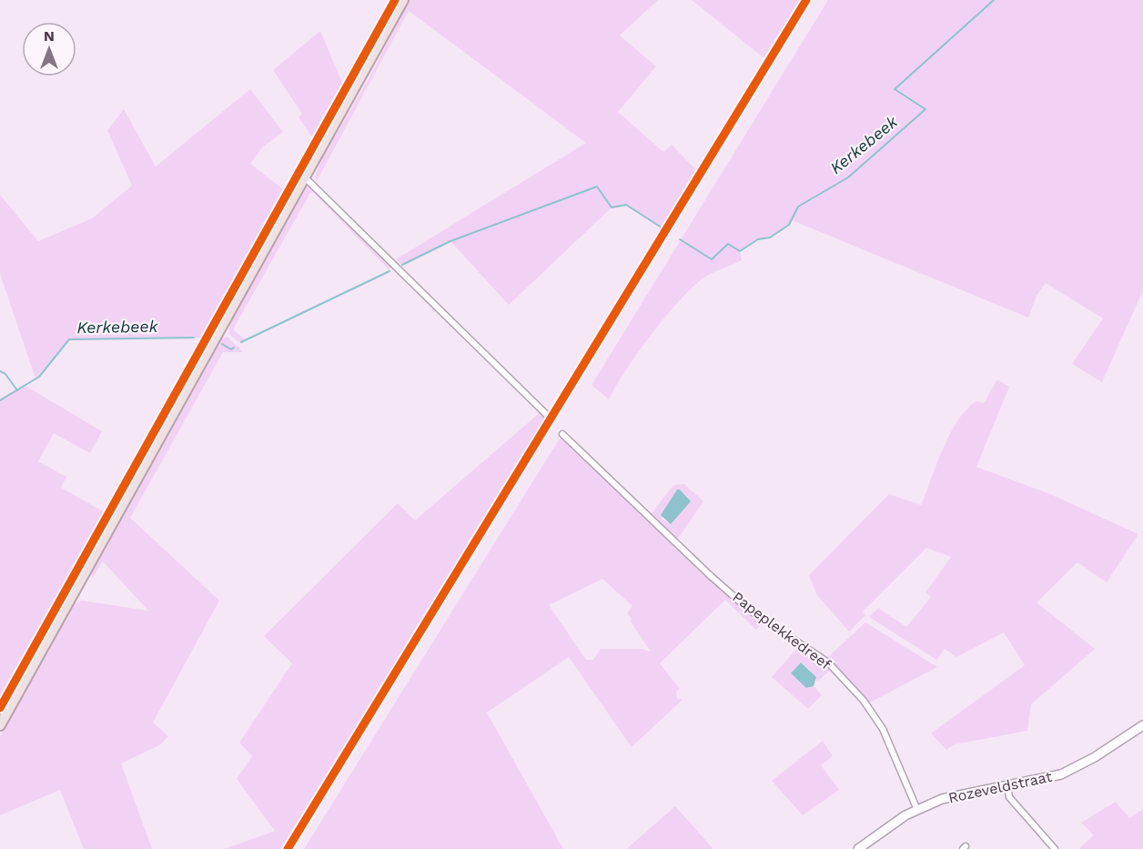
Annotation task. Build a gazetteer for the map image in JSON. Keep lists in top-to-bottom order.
{
  "streets": {
    "street": ["Papeplekkedreef", "Rozeveldstraat"]
  },
  "crossings": [
    ["Papeplekkedreef", "Rozeveldstraat"]
  ],
  "water": ["Kerkebeek"],
  "north": "top"
}
